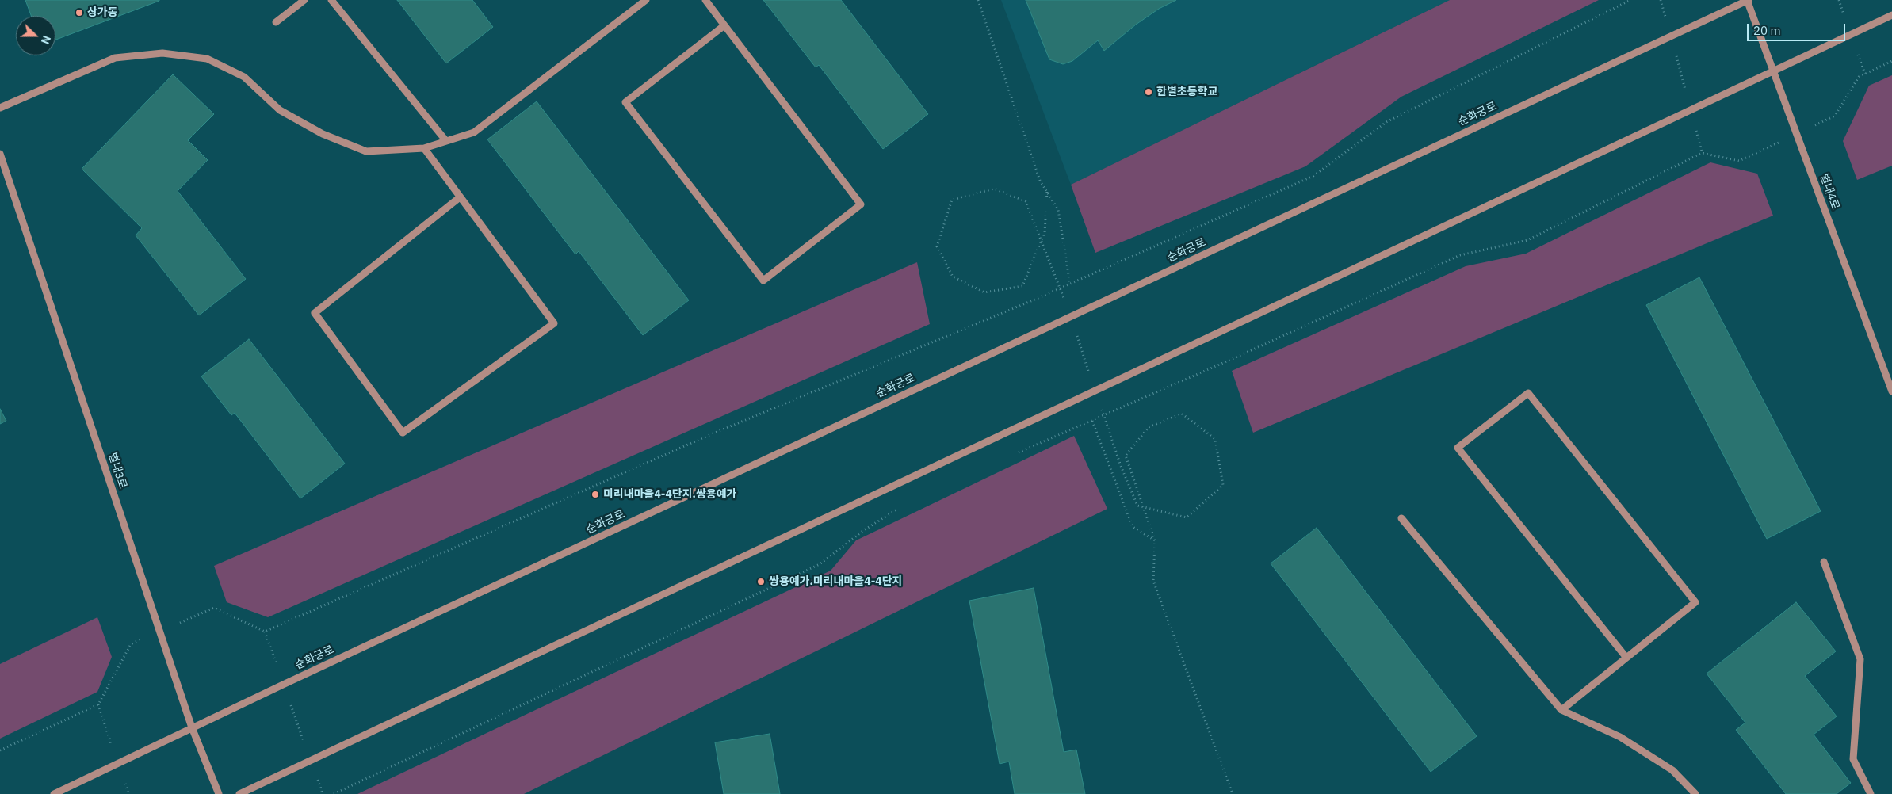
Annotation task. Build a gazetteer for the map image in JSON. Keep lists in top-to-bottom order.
{
  "streets": {
    "street": ["순화궁로", "별내4로", "별내3로"]
  },
  "crossings": [
    ["순화궁로", "별내4로"],
    ["순화궁로", "별내3로"]
  ],
  "places": [
    "상가동",
    "한별초등학교",
    "미리내마을4-4단지.쌍용예가",
    "쌍용예가.미리내마을4-4단지"
  ],
  "scale_bar": "20 m",
  "north": "right"
}
